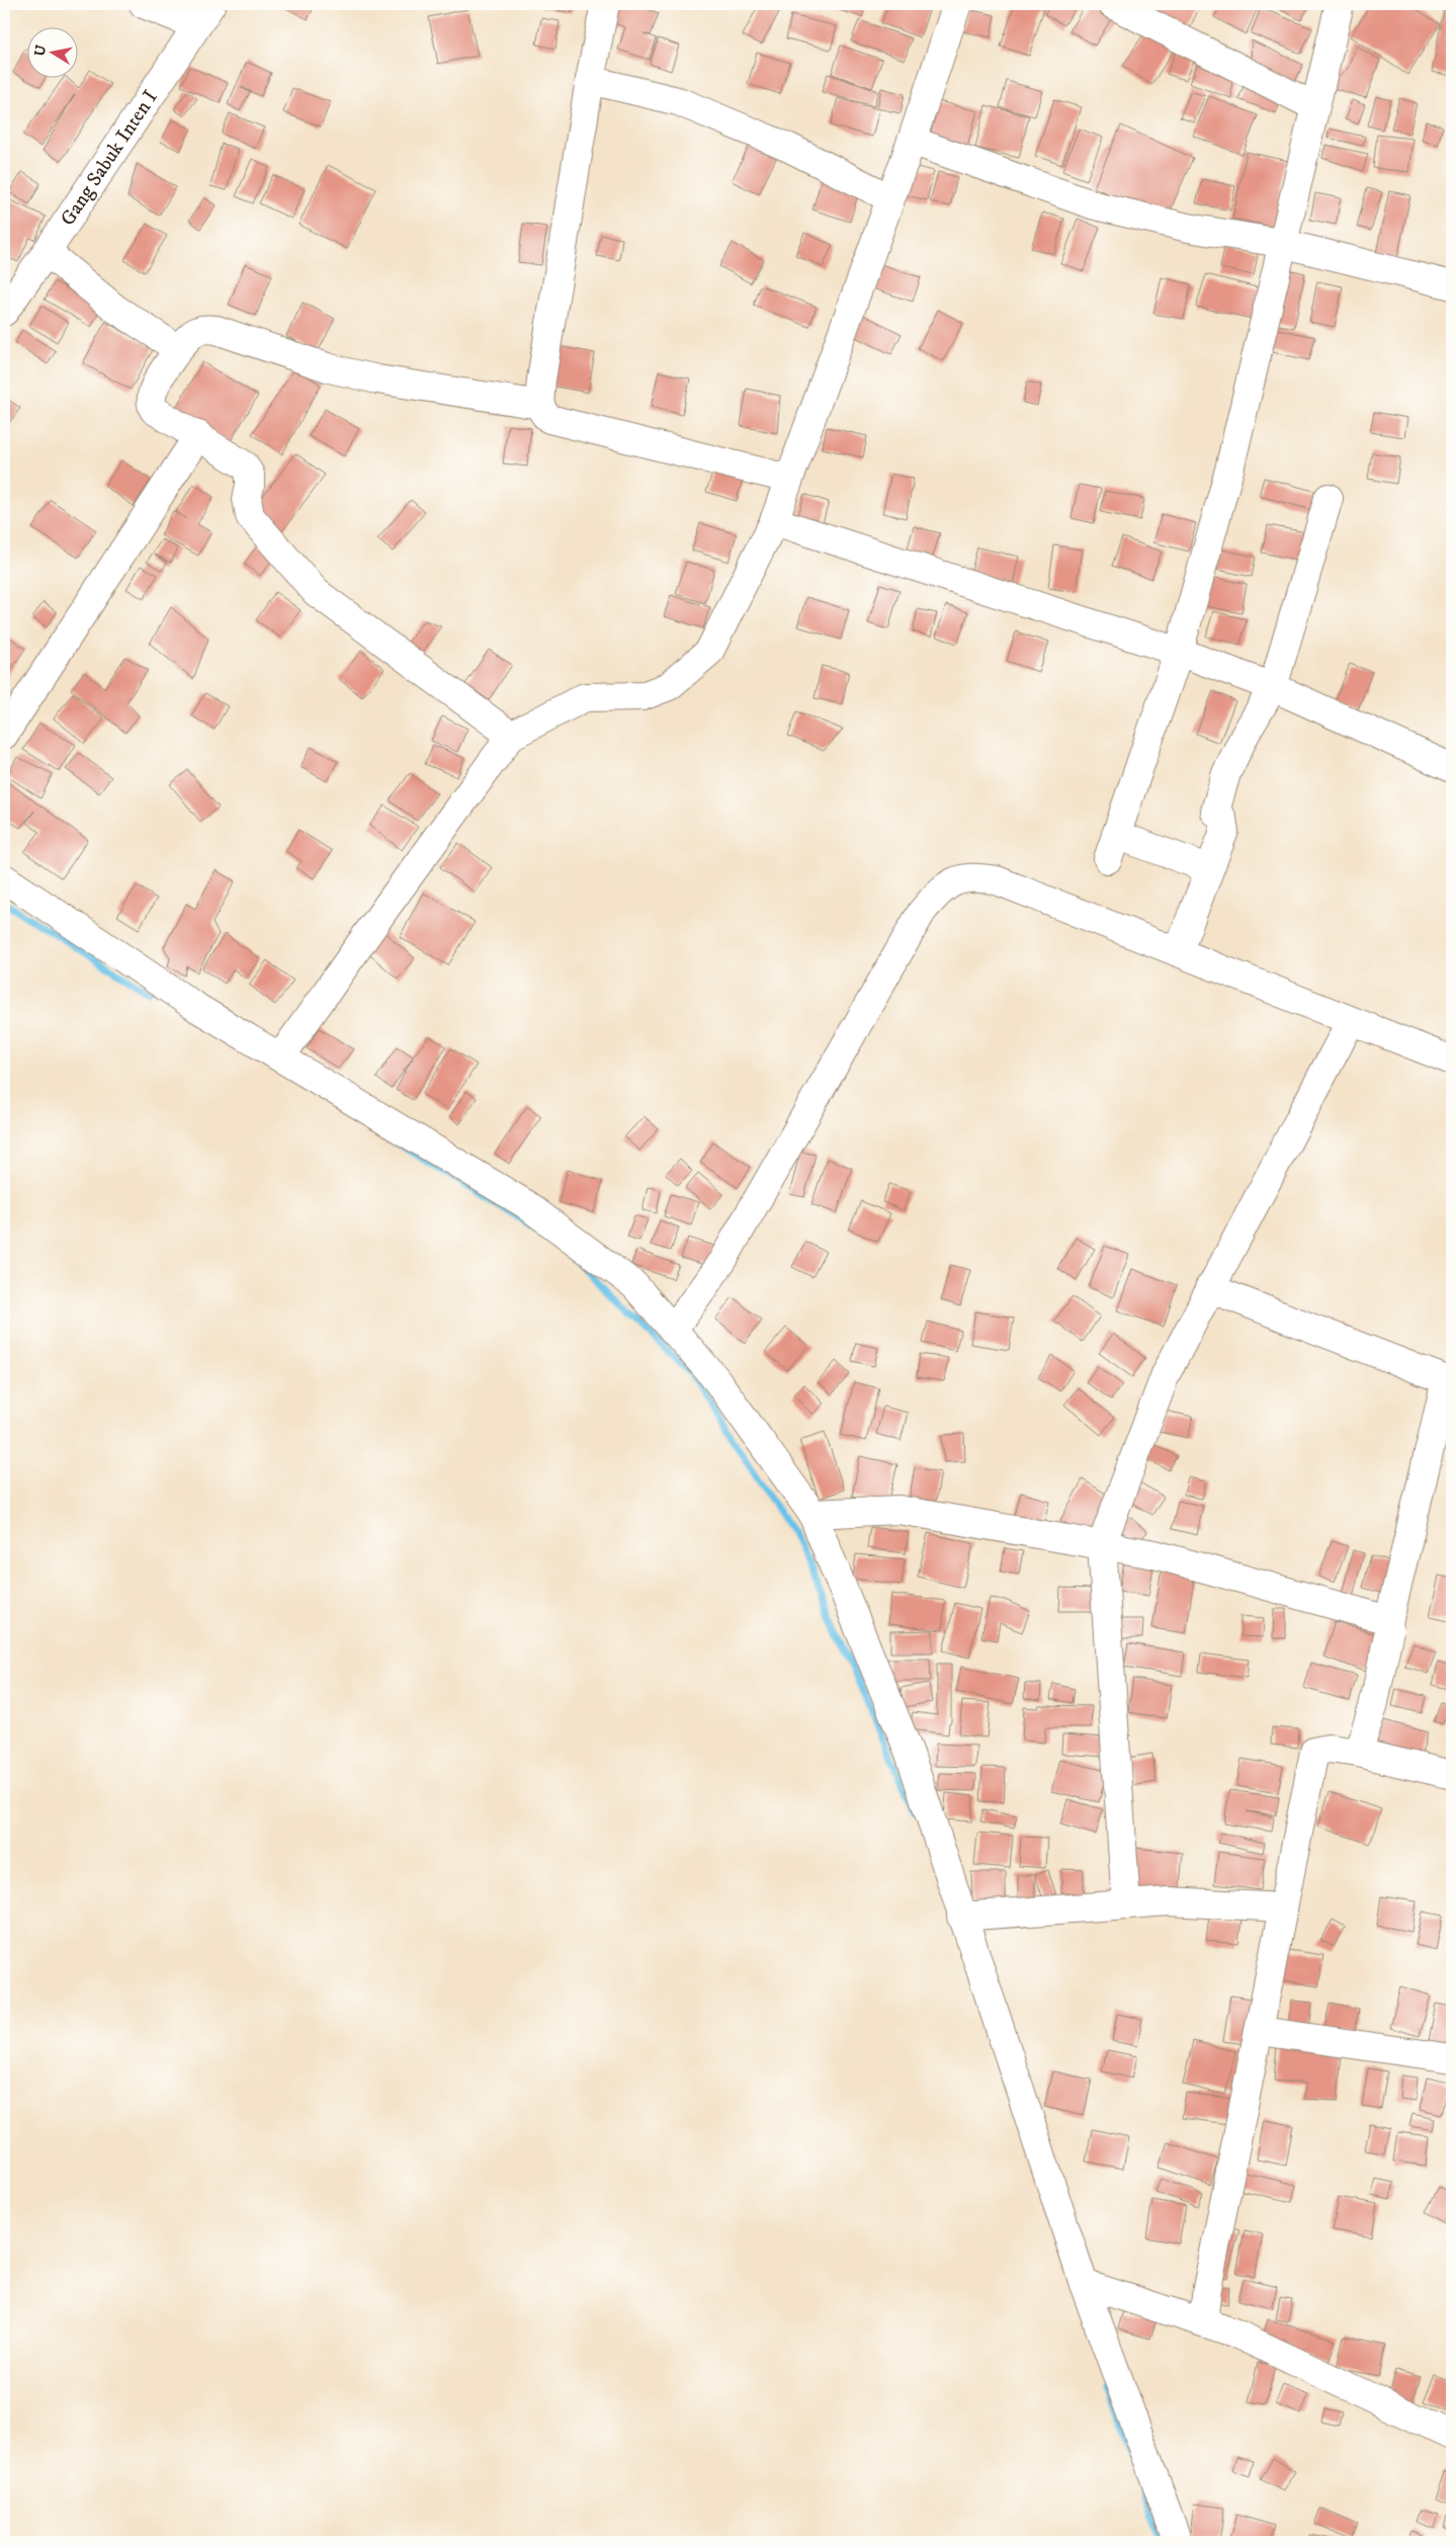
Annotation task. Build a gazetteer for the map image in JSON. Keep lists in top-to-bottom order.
{
  "streets": {
    "street": ["Gang Sabuk Inten I"]
  },
  "north": "left"
}
